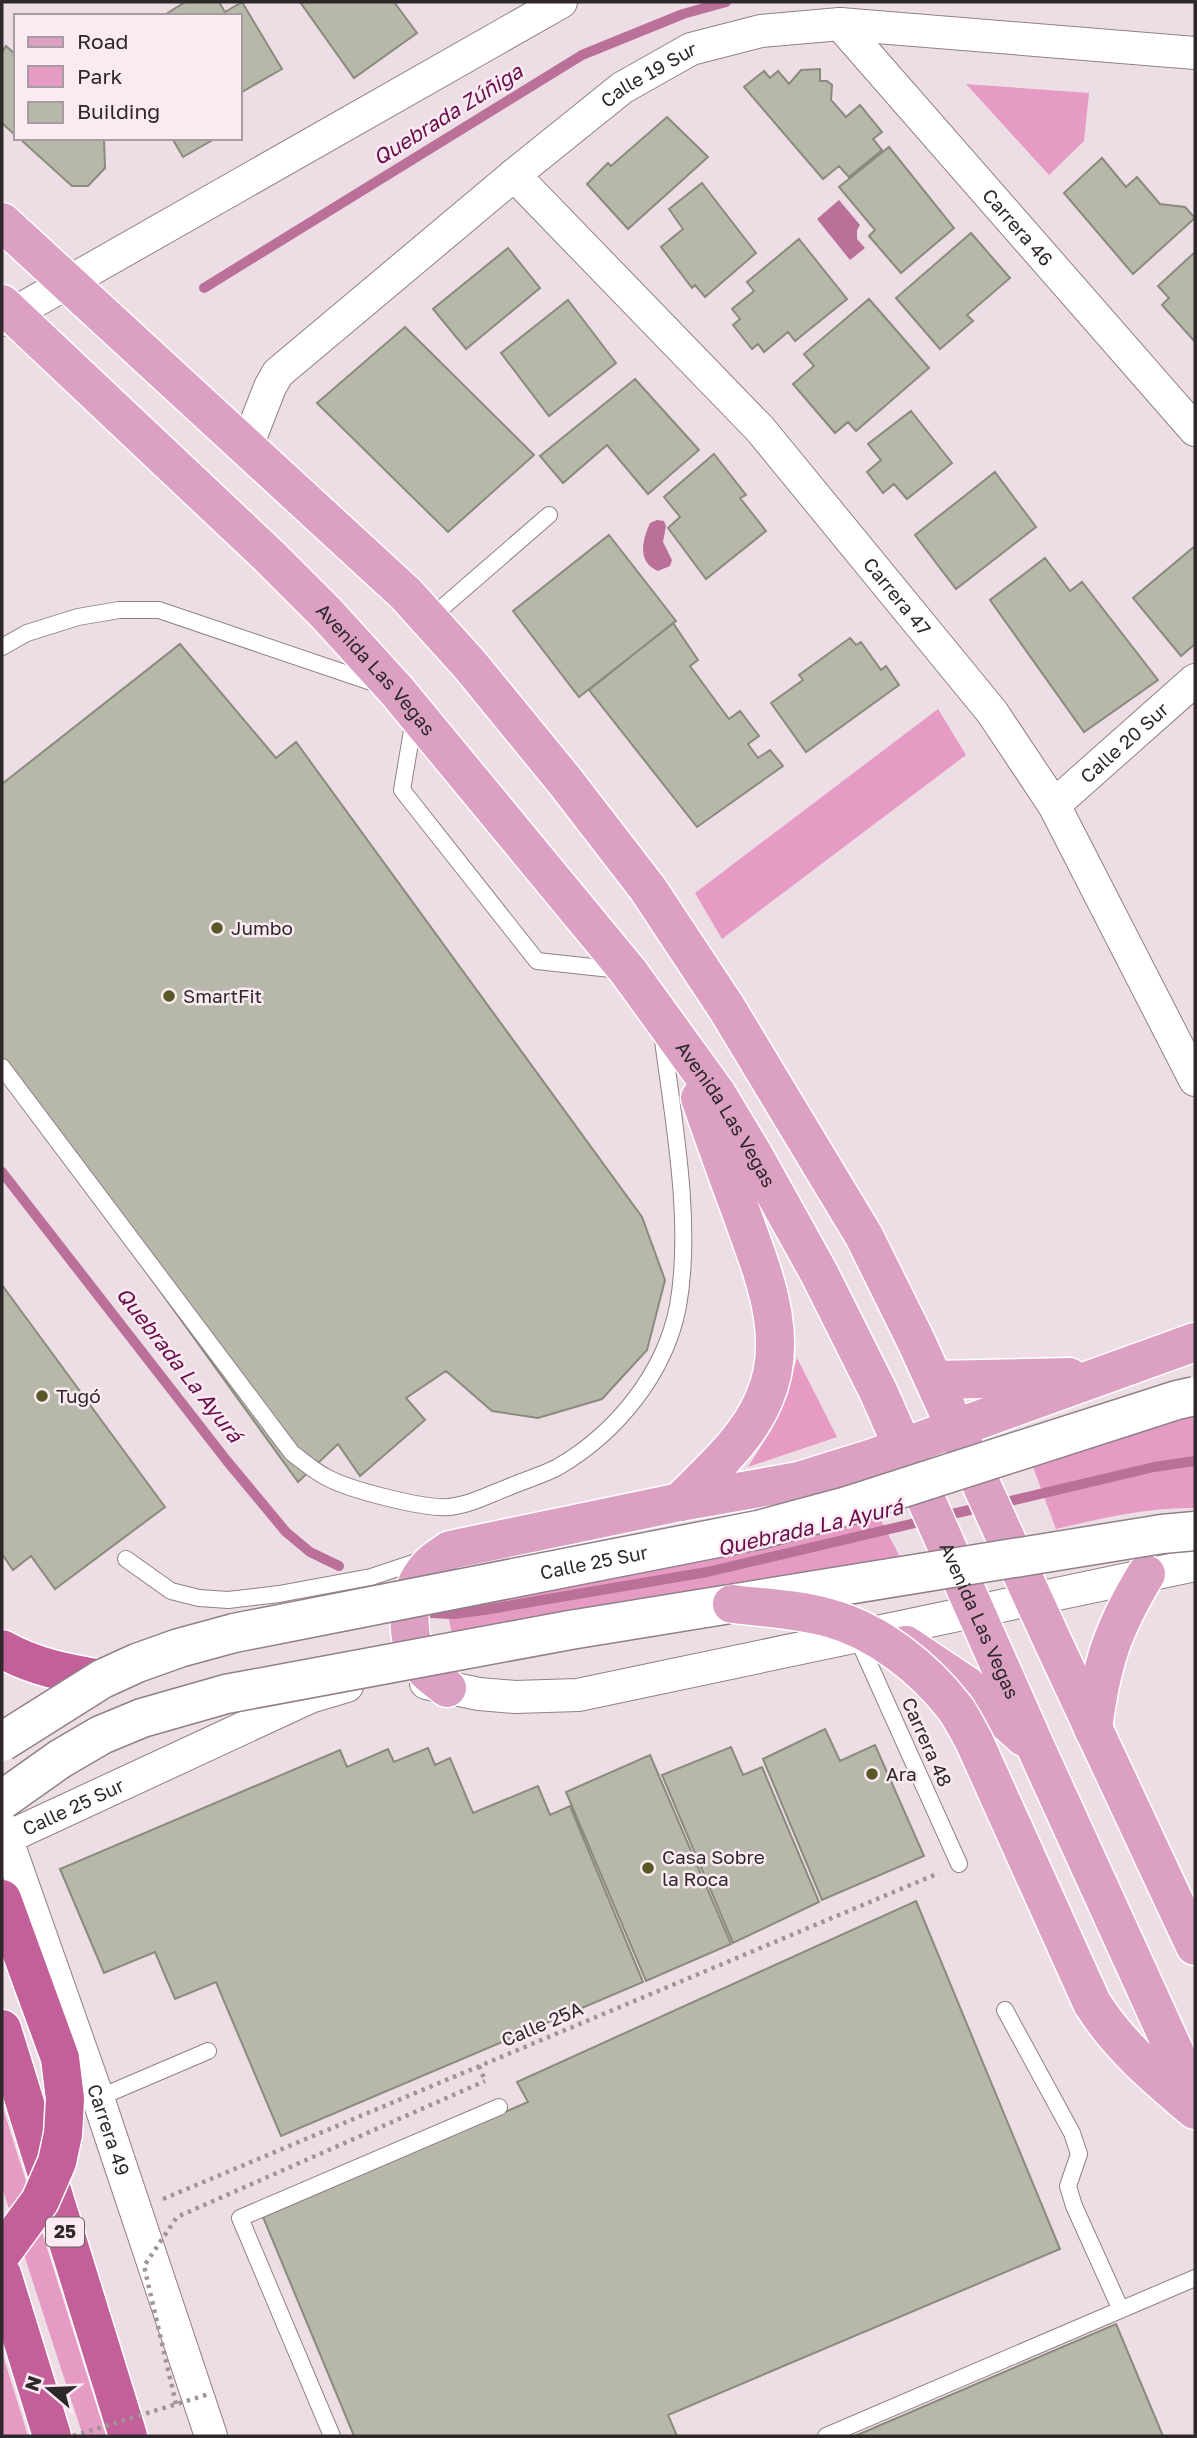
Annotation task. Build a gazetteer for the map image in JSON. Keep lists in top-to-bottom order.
{
  "streets": {
    "highway": ["25"],
    "main road": ["Avenida Las Vegas", "Calle 25 Sur"],
    "street": [
      "Calle 19 Sur",
      "Carrera 46",
      "Carrera 47",
      "Calle 20 Sur",
      "Carrera 49"
    ],
    "lane": ["Carrera 48"],
    "path": ["Calle 25A"]
  },
  "crossings": [
    ["Calle 19 Sur", "Carrera 46"],
    ["Calle 19 Sur", "Carrera 47"],
    ["Carrera 47", "Calle 20 Sur"],
    ["Avenida Las Vegas", "Calle 25 Sur"],
    ["Calle 25 Sur", "Carrera 48"],
    ["Calle 25 Sur", "Carrera 49"],
    ["Carrera 48", "Calle 25A"],
    ["Calle 25A", "Carrera 49"]
  ],
  "water": ["Quebrada Zúñiga", "Quebrada La Ayurá"],
  "places": [
    "Jumbo",
    "SmartFit",
    "Tugó",
    "Ara",
    "Casa Sobre la Roca"
  ],
  "legend": ["Road", "Park", "Building"],
  "north": "left"
}
